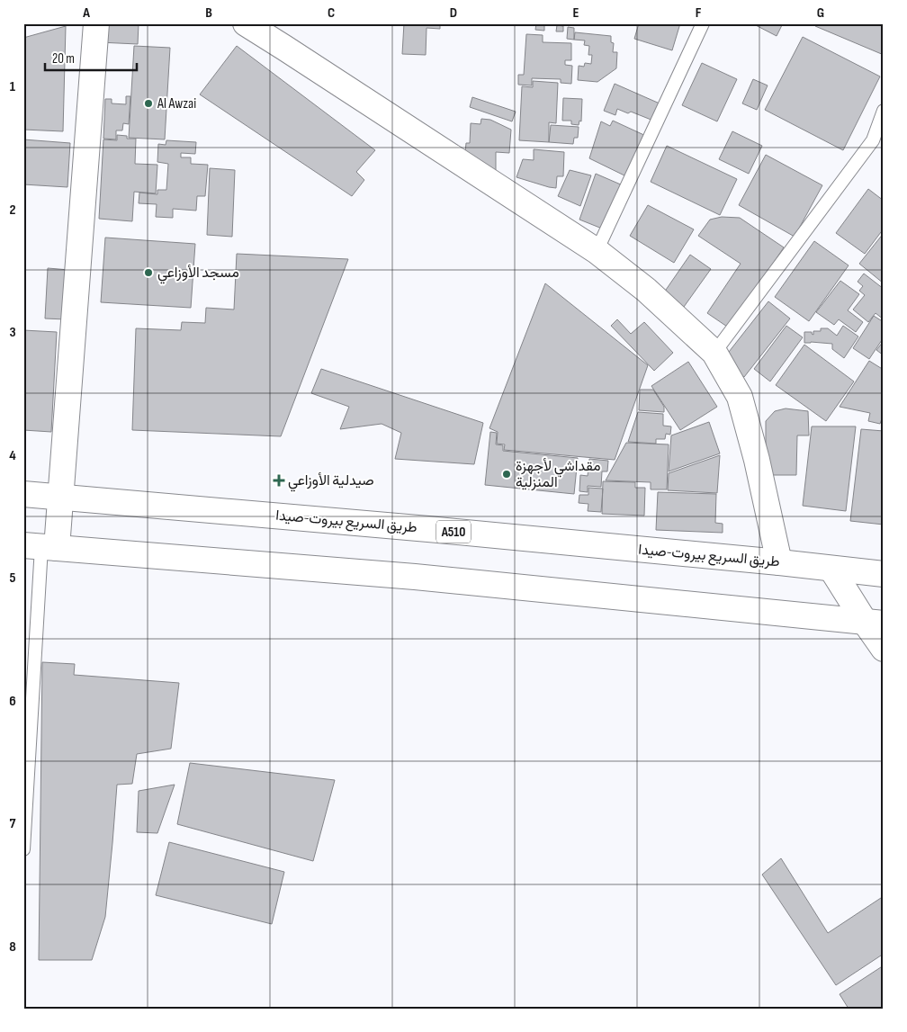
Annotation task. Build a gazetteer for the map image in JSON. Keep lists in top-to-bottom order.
{
  "streets": {
    "main road": ["طريق السريع بيروت-صيدا", "A510"]
  },
  "places": {
    "other": ["Al Awzai", "مسجد الأوزاعي", "مقداشي لأجهزة المنزلية"],
    "health": ["صيدلية الأوزاعي"]
  },
  "scale_bar": "20 m",
  "grid": {
    "columns": [
      "A",
      "B",
      "C",
      "D",
      "E",
      "F",
      "G"
    ],
    "rows": [
      "1",
      "2",
      "3",
      "4",
      "5",
      "6",
      "7",
      "8"
    ]
  }
}
